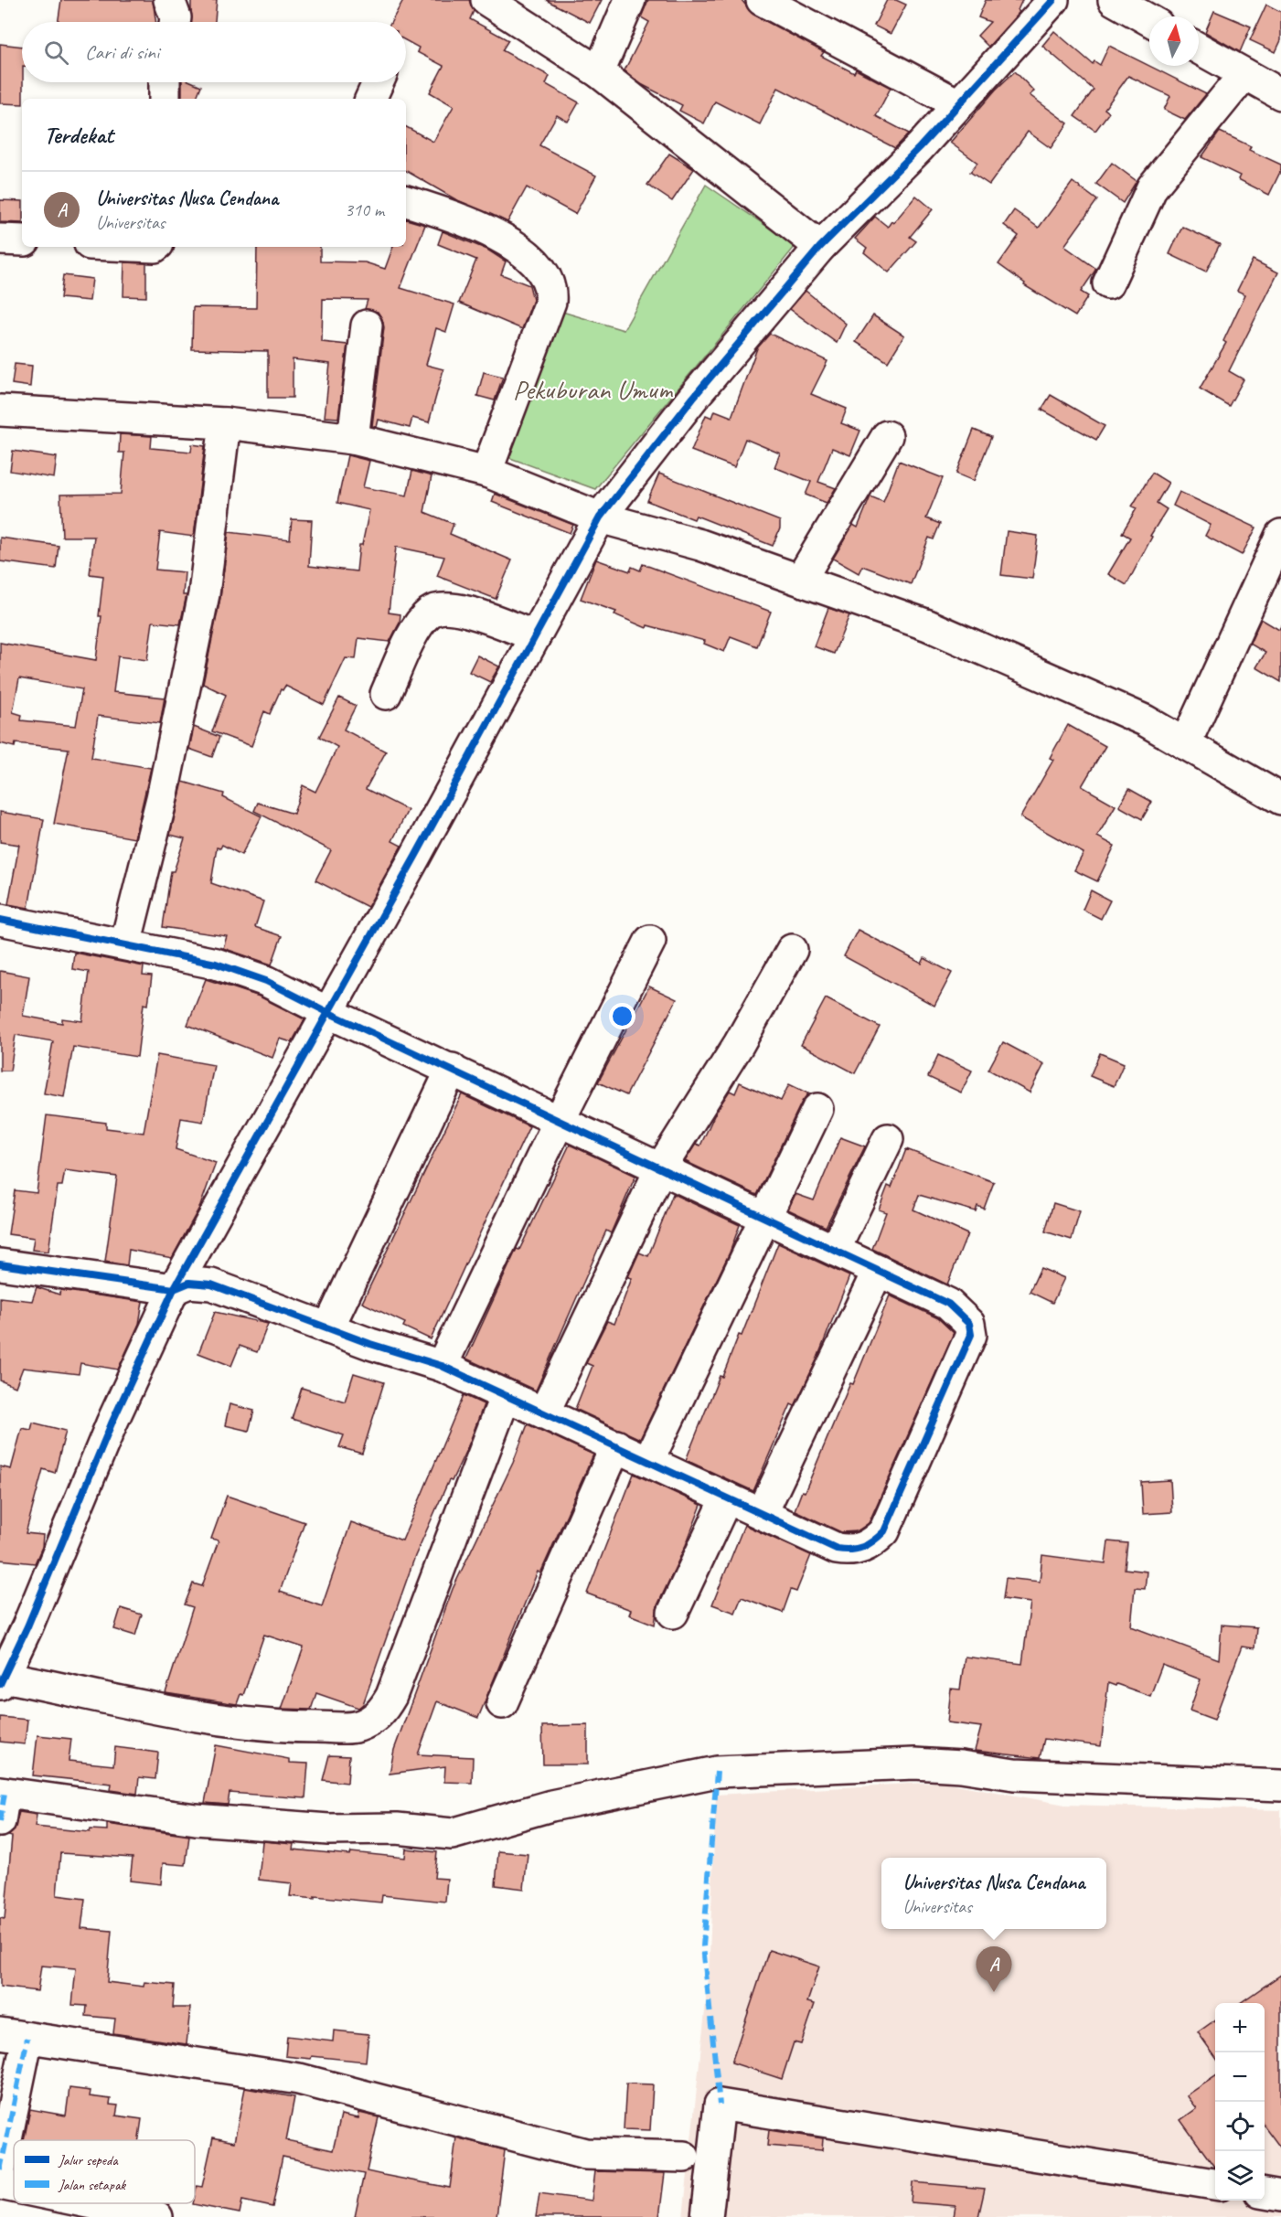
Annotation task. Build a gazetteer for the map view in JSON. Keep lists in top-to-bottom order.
{
  "parks": ["Pekuburan Umum"],
  "legend": ["Jalur sepeda", "Jalan setapak"],
  "north": "top",
  "page": {
    "search": "Cari di sini",
    "heading": "Terdekat",
    "list": [
      {
        "mark": "A",
        "name": "Universitas Nusa Cendana",
        "note": "Universitas",
        "value": "310 m"
      }
    ],
    "popup": ["Universitas Nusa Cendana", "Universitas"],
    "pins": "A",
    "map_buttons": ["+", "−"]
  }
}
